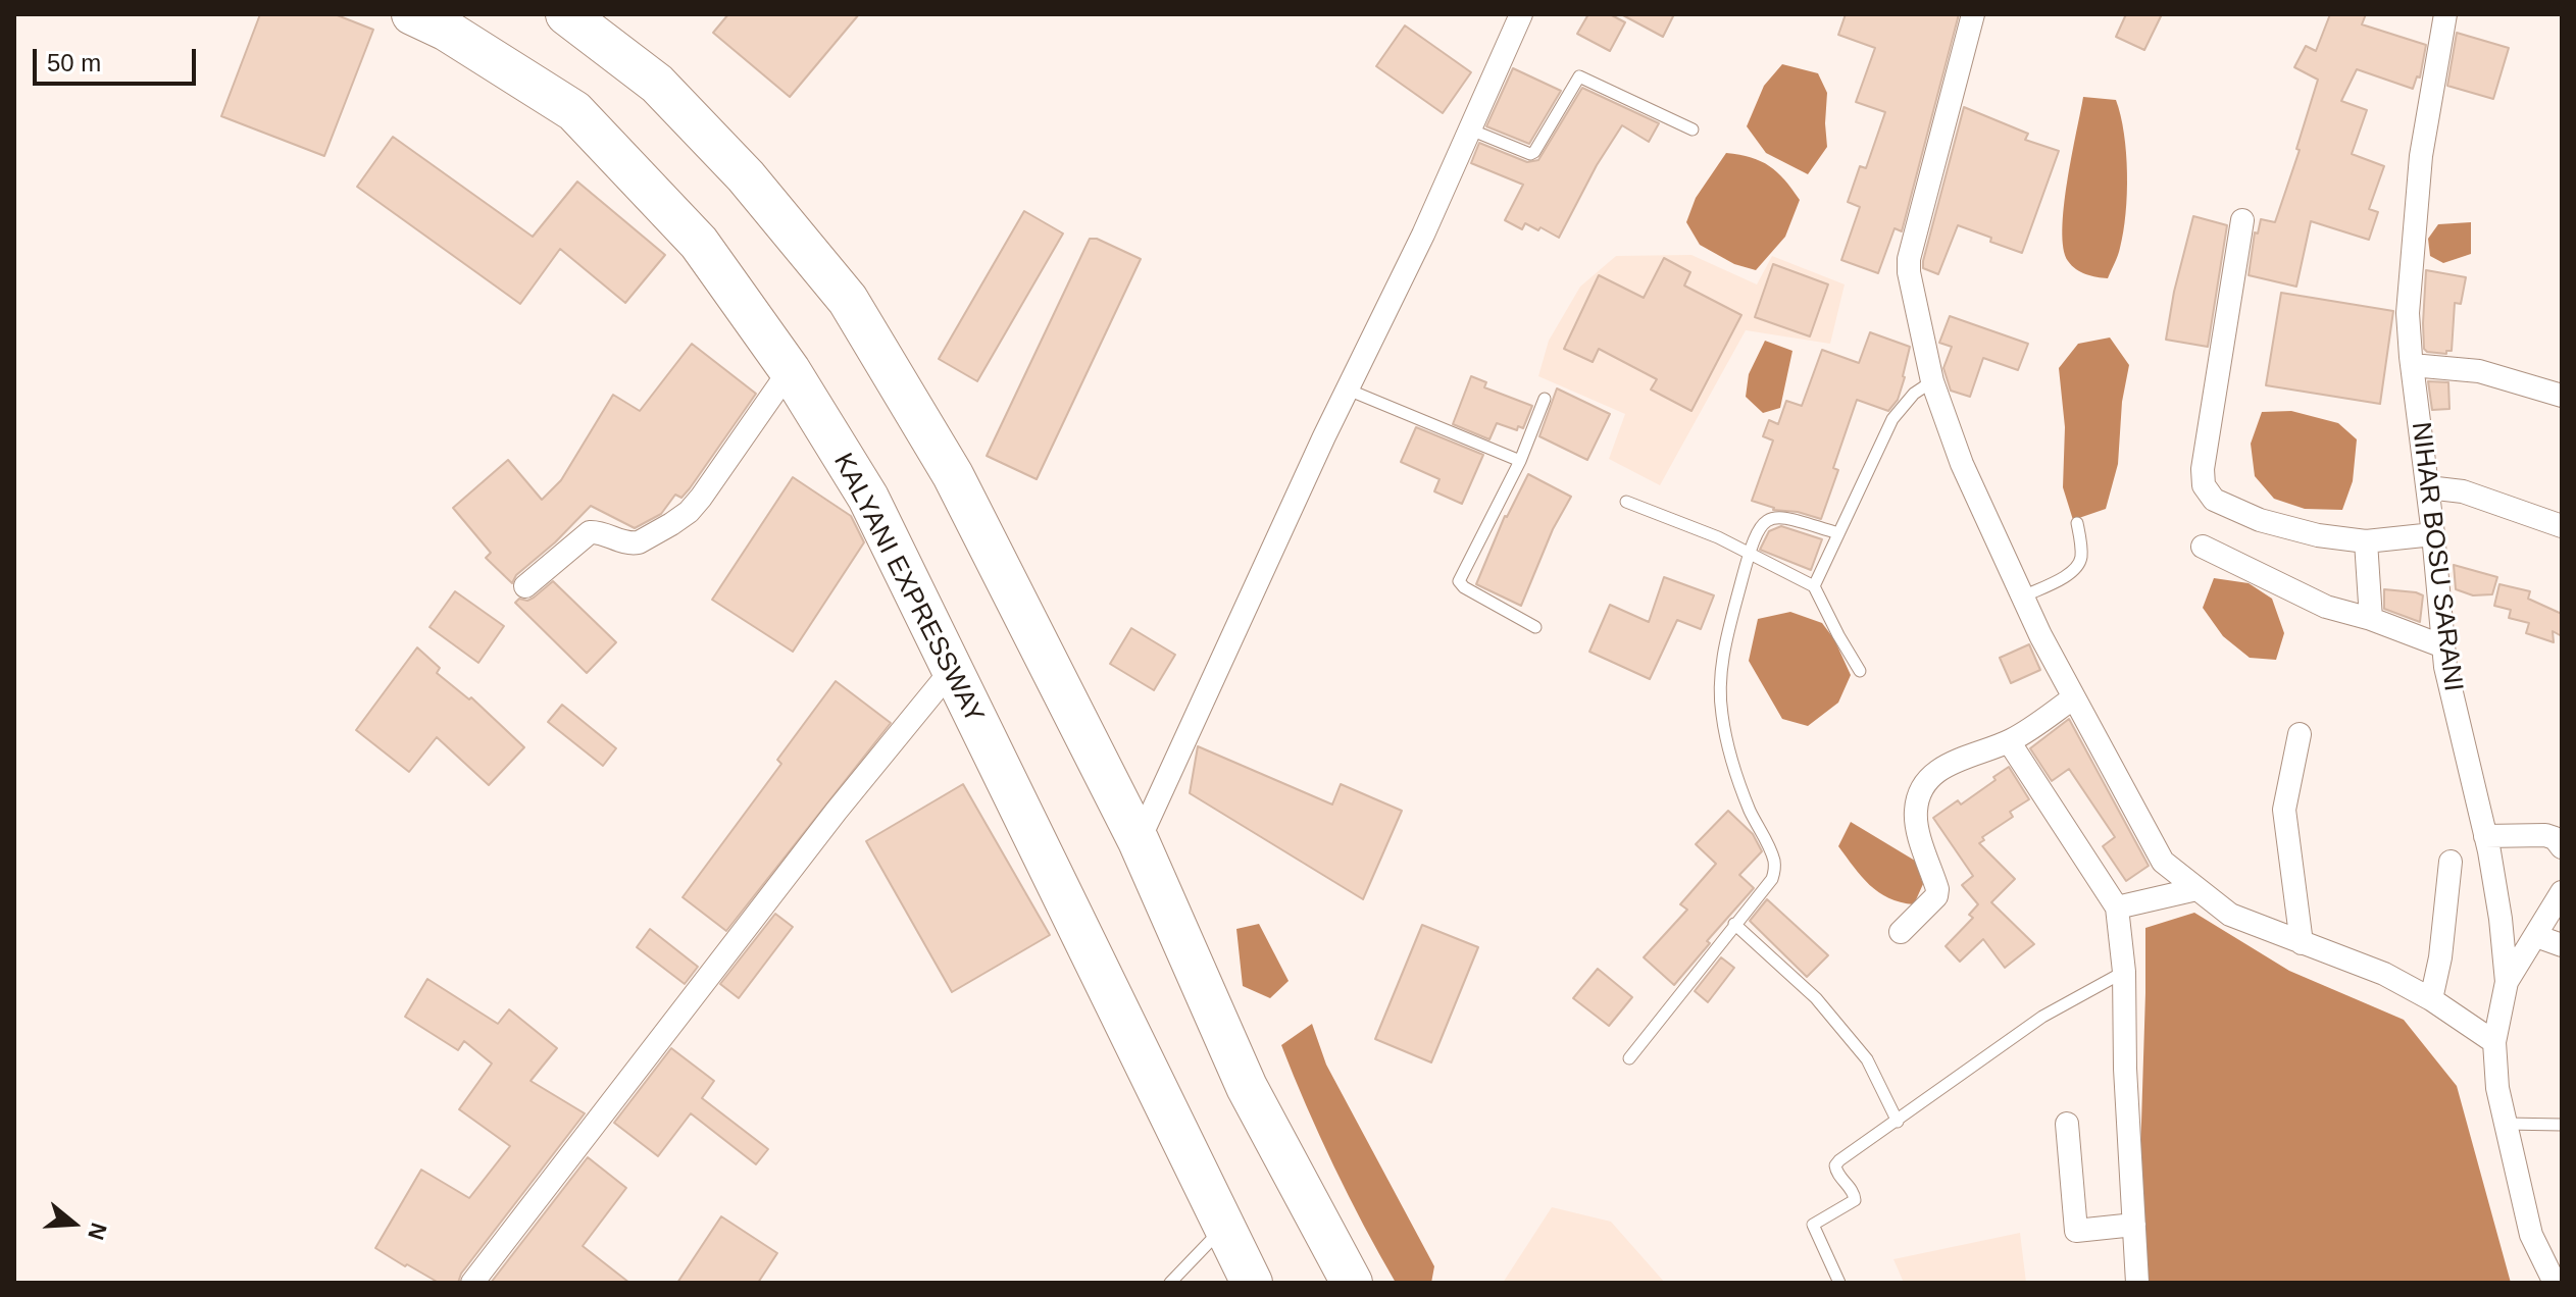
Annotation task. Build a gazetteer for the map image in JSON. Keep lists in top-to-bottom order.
{
  "streets": {
    "highway": ["KALYANI EXPRESSWAY"],
    "street": ["NIHAR BOSU SARANI"]
  },
  "scale_bar": "50 m",
  "north": "right"
}
